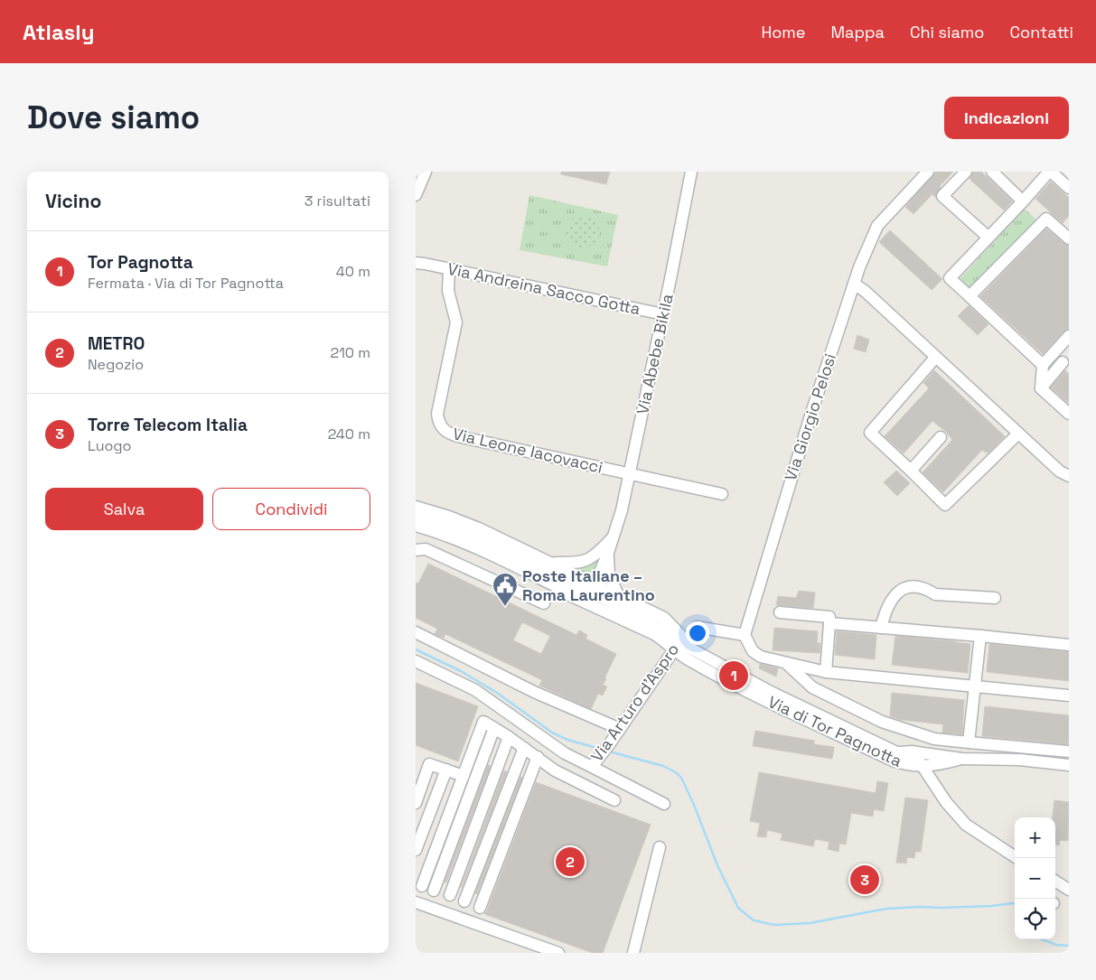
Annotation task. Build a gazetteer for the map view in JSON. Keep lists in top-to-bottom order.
{
  "streets": {
    "street": [
      "Via Andreina Sacco Gotta",
      "Via Abebe Bikila",
      "Via Giorgio Pelosi",
      "Via Leone Iacovacci",
      "Via Arturo d'Aspro",
      "Via di Tor Pagnotta"
    ]
  },
  "crossings": [
    ["Via Andreina Sacco Gotta", "Via Abebe Bikila"],
    ["Via Andreina Sacco Gotta", "Via Leone Iacovacci"],
    ["Via Abebe Bikila", "Via Leone Iacovacci"],
    ["Via Abebe Bikila", "Via di Tor Pagnotta"],
    ["Via Arturo d'Aspro", "Via di Tor Pagnotta"]
  ],
  "places": {
    "public building": ["Poste Italiane – Roma Laurentino"]
  },
  "page": {
    "header": "Atlasly",
    "nav": [
      "Home",
      "Mappa",
      "Chi siamo",
      "Contatti"
    ],
    "buttons": [
      "Indicazioni",
      ["Salva", "Condividi"]
    ],
    "title": "Dove siamo",
    "heading": ["Vicino", "3 risultati"],
    "list": [
      {
        "mark": "1",
        "name": "Tor Pagnotta",
        "note": "Fermata · Via di Tor Pagnotta",
        "value": "40 m"
      },
      {
        "mark": "2",
        "name": "METRO",
        "note": "Negozio",
        "value": "210 m"
      },
      {
        "mark": "3",
        "name": "Torre Telecom Italia",
        "note": "Luogo",
        "value": "240 m"
      }
    ],
    "pins": ["1", "2", "3"],
    "map_buttons": ["+", "−"]
  }
}
